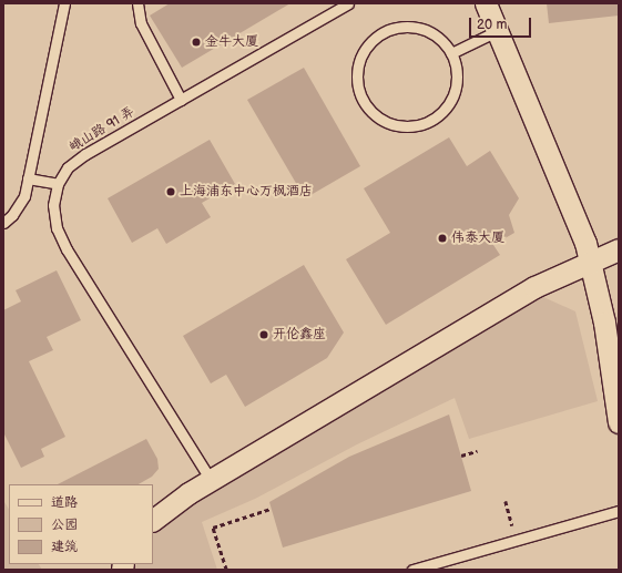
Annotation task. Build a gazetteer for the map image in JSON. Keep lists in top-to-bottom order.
{
  "streets": {
    "lane": ["峨山路 91 弄"]
  },
  "places": [
    "金牛大厦",
    "上海浦东中心万枫酒店",
    "伟泰大厦",
    "开伦鑫座"
  ],
  "legend": ["道路", "公园", "建筑"],
  "scale_bar": "20 m"
}
